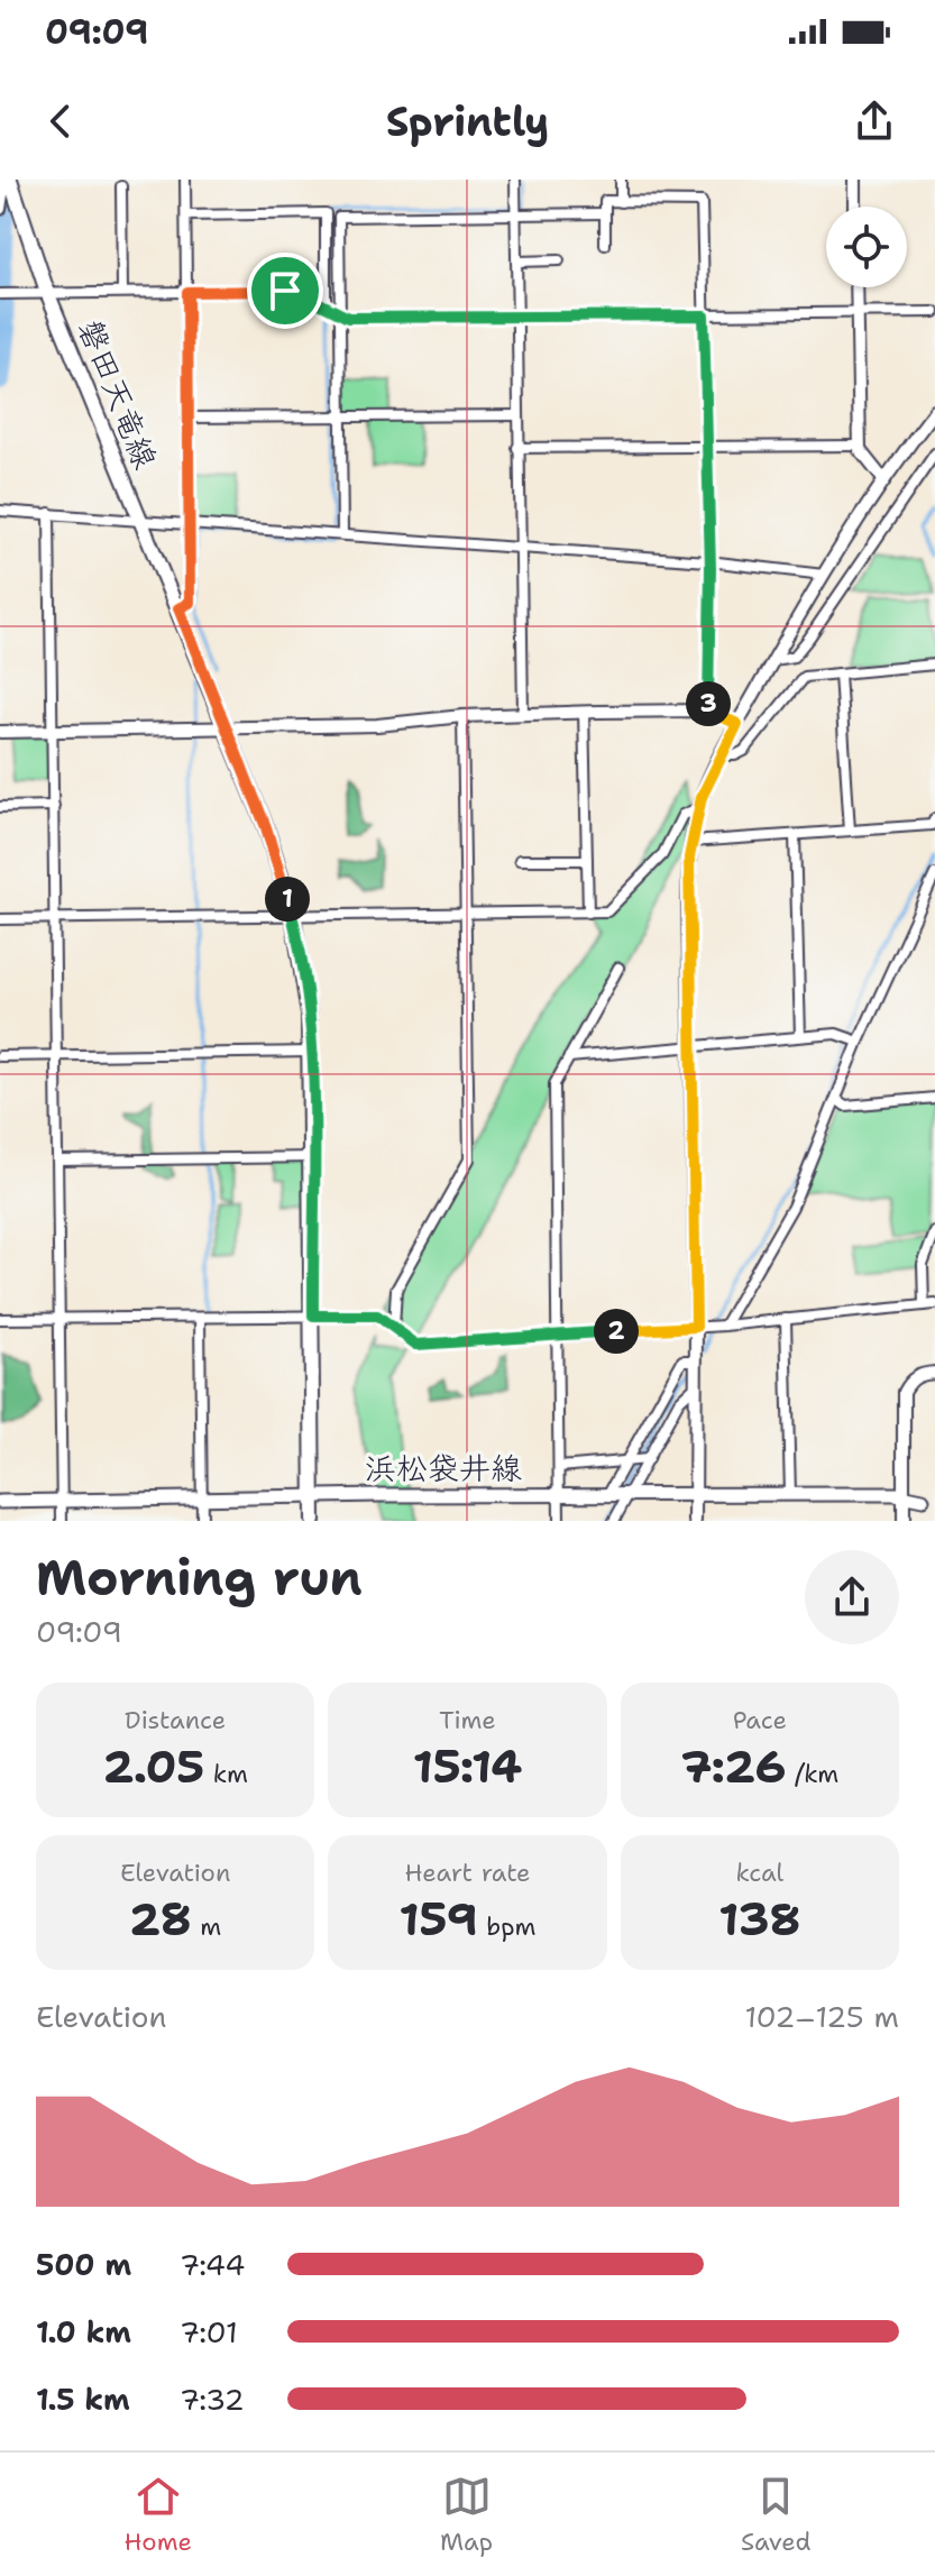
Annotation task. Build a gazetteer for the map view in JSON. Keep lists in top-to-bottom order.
{
  "streets": {
    "main road": ["磐田天竜線", "浜松袋井線"]
  },
  "crossings": [
    ["磐田天竜線", "浜松袋井線"]
  ],
  "page": {
    "status": "09:09",
    "header": "Sprintly",
    "pins": ["3", "1", "2"],
    "heading": ["Morning run", "09:09"],
    "stats": [
      ["Distance", "2.05 km"],
      ["Time", "15:14"],
      ["Pace", "7:26 /km"],
      ["Elevation", "28 m"],
      ["Heart rate", "159 bpm"],
      ["kcal", "138"]
    ],
    "chart": ["Elevation", "102–125 m"],
    "list": [
      {
        "name": "500 m",
        "note": "7:44"
      },
      {
        "name": "1.0 km",
        "note": "7:01"
      },
      {
        "name": "1.5 km",
        "note": "7:32"
      }
    ],
    "tabs": ["Home", "Map", "Saved"]
  }
}
